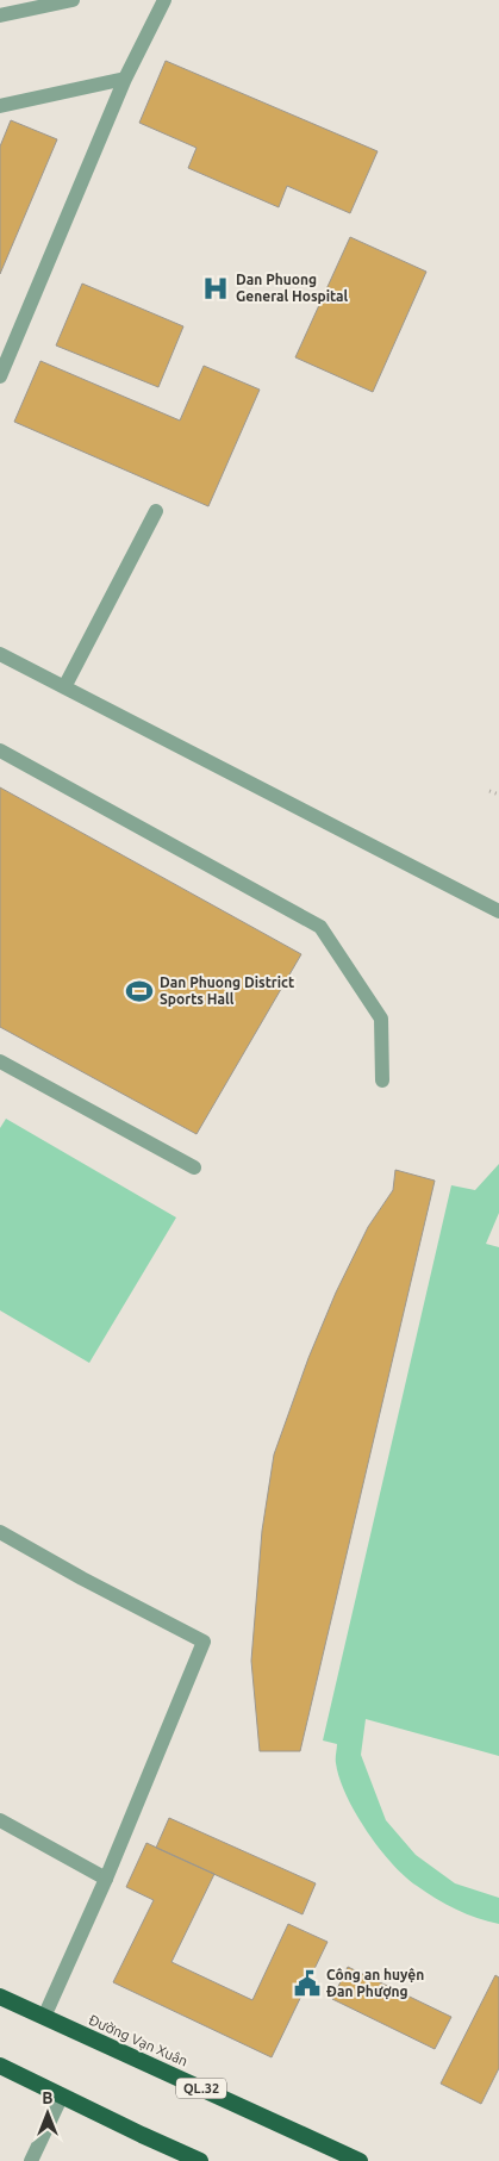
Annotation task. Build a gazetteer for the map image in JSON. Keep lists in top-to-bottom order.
{
  "streets": {
    "highway": ["Đường Vạn Xuân", "QL.32"]
  },
  "places": {
    "hospital": ["Dan Phuong General Hospital"],
    "sports": ["Dan Phuong District Sports Hall"],
    "public building": ["Công an huyện Đan Phượng"]
  },
  "north": "top"
}
